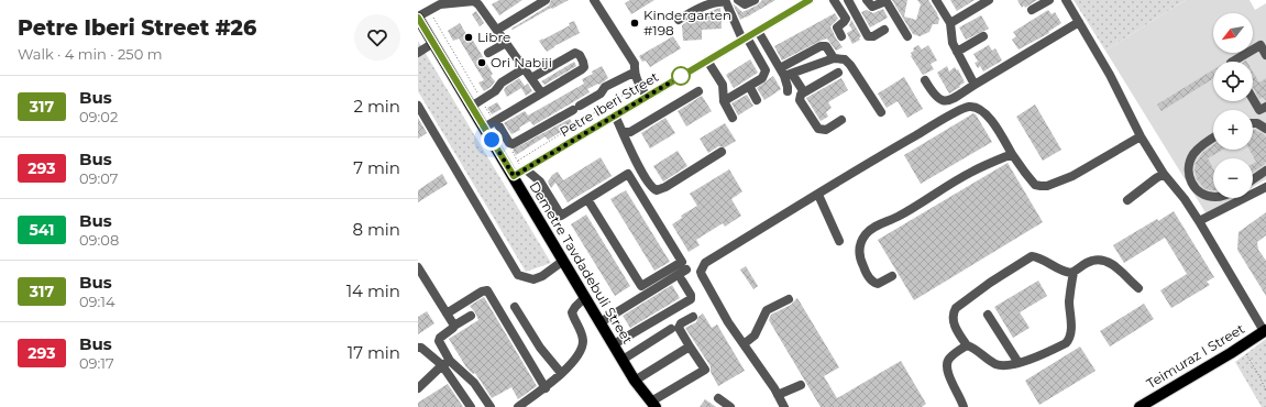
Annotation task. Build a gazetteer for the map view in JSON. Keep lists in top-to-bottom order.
{
  "streets": {
    "main road": ["Demetre Tavdadebuli Street", "Teimuraz I Street"],
    "street": ["Petre Iberi Street"]
  },
  "crossings": [
    ["Petre Iberi Street", "Demetre Tavdadebuli Street"]
  ],
  "places": ["Kindergarten #198", "Libre", "Ori Nabiji"],
  "lines": ["bus line 317"],
  "north": "bottom left",
  "page": {
    "heading": ["Petre Iberi Street #26", "Walk · 4 min · 250 m"],
    "map_buttons": ["+", "−"],
    "list": [
      {
        "mark": "317",
        "name": "Bus",
        "note": "09:02",
        "value": "2 min"
      },
      {
        "mark": "293",
        "name": "Bus",
        "note": "09:07",
        "value": "7 min"
      },
      {
        "mark": "541",
        "name": "Bus",
        "note": "09:08",
        "value": "8 min"
      },
      {
        "mark": "317",
        "name": "Bus",
        "note": "09:14",
        "value": "14 min"
      },
      {
        "mark": "293",
        "name": "Bus",
        "note": "09:17",
        "value": "17 min"
      }
    ]
  }
}
